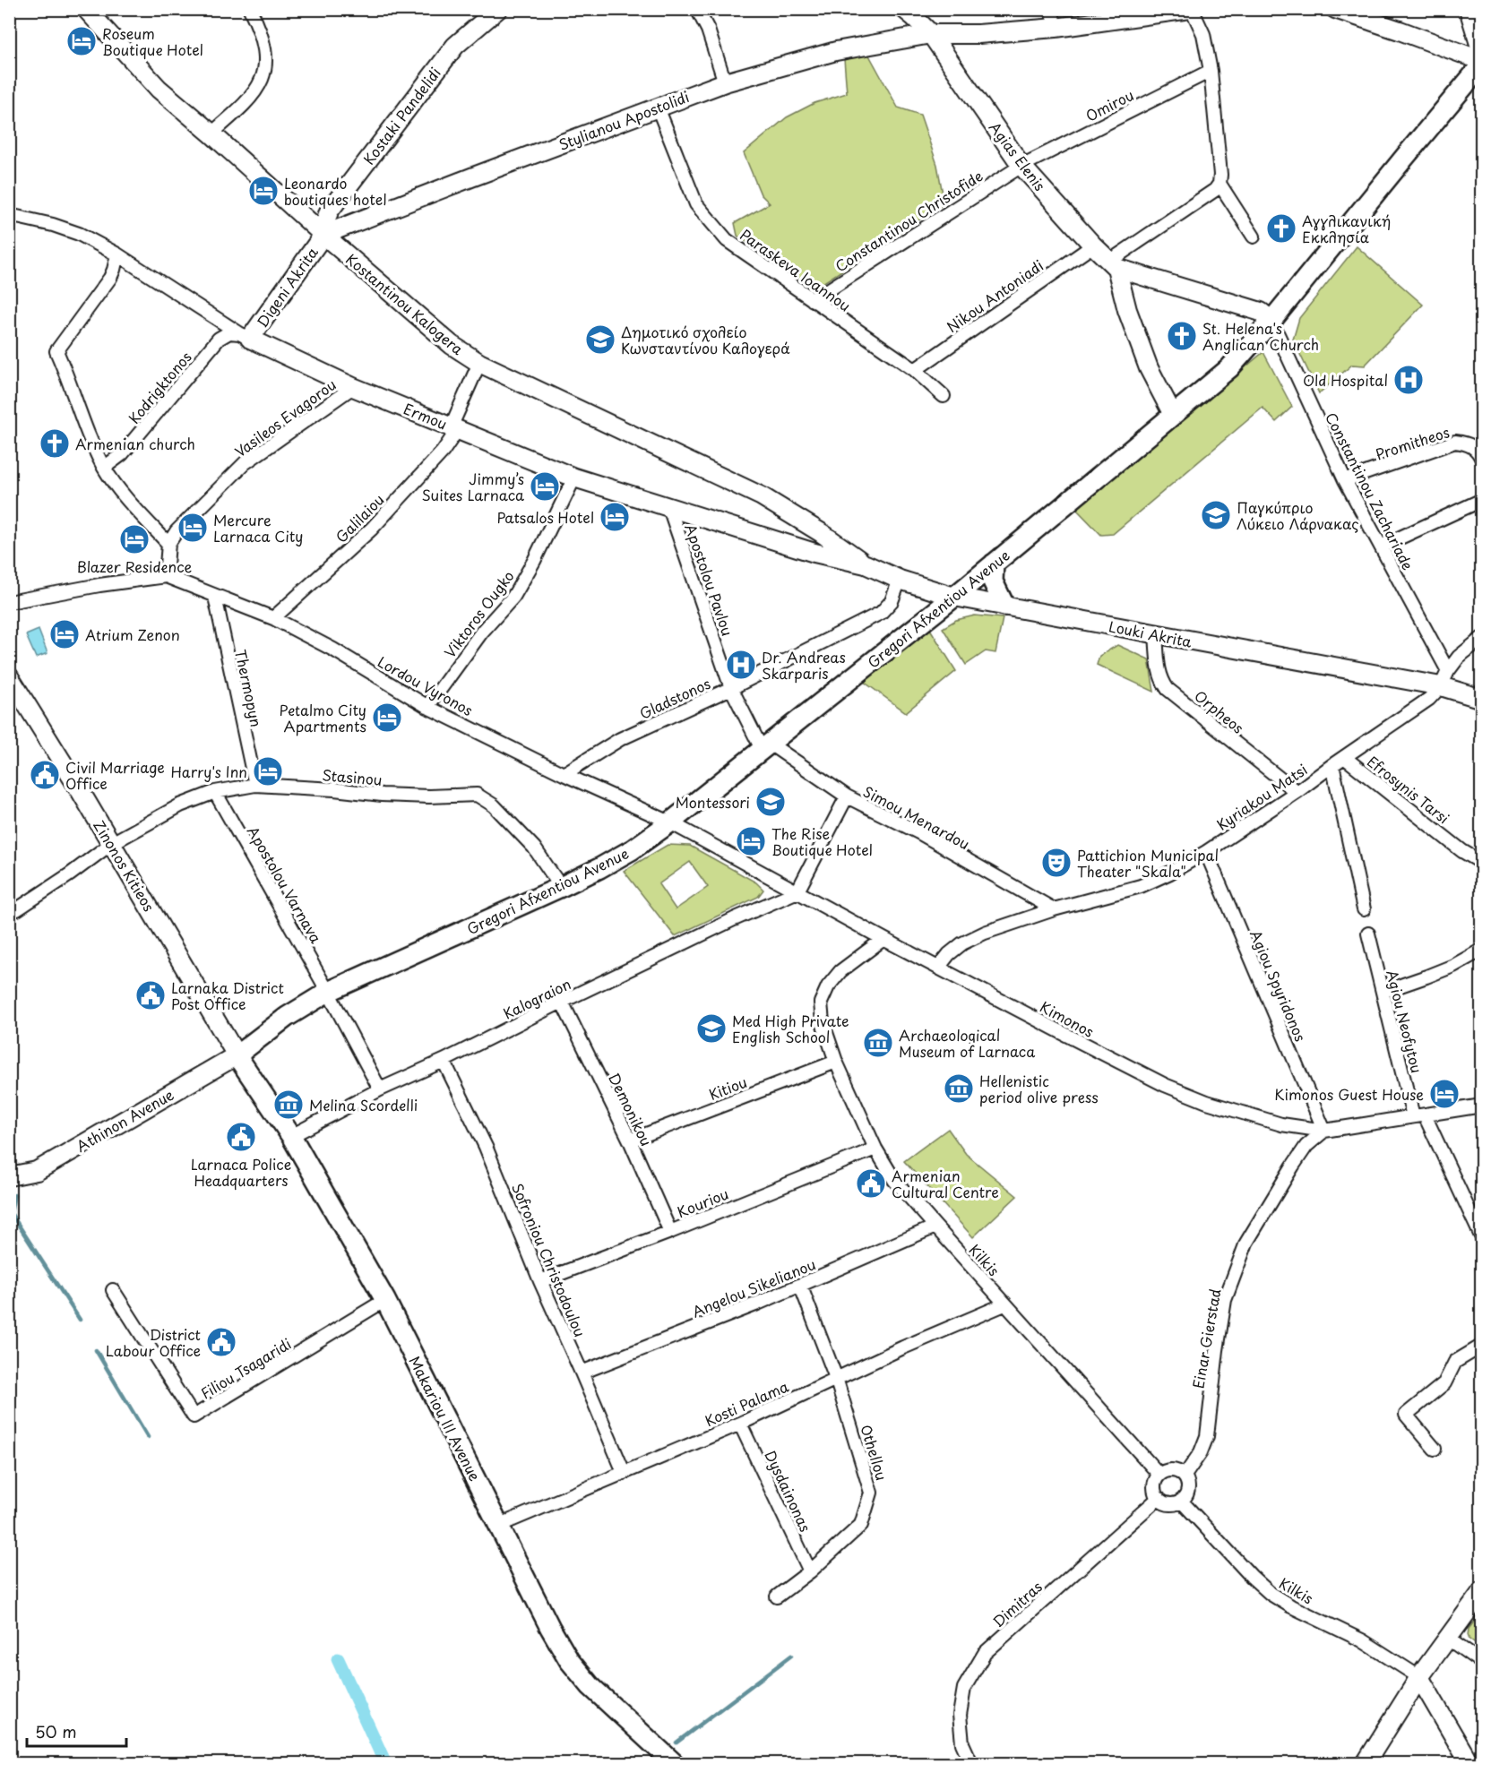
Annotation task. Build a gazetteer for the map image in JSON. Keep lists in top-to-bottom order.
{
  "streets": {
    "main road": ["Gregori Afxentiou Avenue", "Makariou III Avenue"],
    "street": [
      "Omirou",
      "Kostaki Pandelidi",
      "Stylianou Apostolidi",
      "Agias Elenis",
      "Constantinou Christofide",
      "Paraskeva Ioannou",
      "Digeni Akrita",
      "Nikou Antoniadi",
      "Kostantinou Kalogera",
      "Kodrigktonos",
      "Ermou",
      "Vasileos Evagorou",
      "Promitheos",
      "Constantinou Zachariade",
      "Galilaiou",
      "Apostolou Pavlou",
      "Viktoros Ougko",
      "Louki Akrita",
      "Lordou Vyronos",
      "Thermopyn",
      "Gladstonos",
      "Orpheos",
      "Stasinou",
      "Efrosynis Tarsi",
      "Kyriakou Matsi",
      "Simou Menardou",
      "Zinonos Kitieos",
      "Apostolou Varnava",
      "Agiou Spyridonos",
      "Kalograion",
      "Kimonos",
      "Agiou Neofytou",
      "Kitiou",
      "Demonikou",
      "Athinon Avenue",
      "Kouriou",
      "Sofroniou Christodoulou",
      "Kilkis",
      "Angelou Sikelianou",
      "Einar Gierstad",
      "Filiou Tsagaridi",
      "Kosti Palama",
      "Othellou",
      "Dysdainonas",
      "Dimitras"
    ]
  },
  "crossings": [
    ["Omirou", "Agias Elenis"],
    ["Omirou", "Constantinou Christofide"],
    ["Kostaki Pandelidi", "Stylianou Apostolidi"],
    ["Kostaki Pandelidi", "Digeni Akrita"],
    ["Kostaki Pandelidi", "Kostantinou Kalogera"],
    ["Stylianou Apostolidi", "Agias Elenis"],
    ["Stylianou Apostolidi", "Paraskeva Ioannou"],
    ["Stylianou Apostolidi", "Digeni Akrita"],
    ["Stylianou Apostolidi", "Kostantinou Kalogera"],
    ["Agias Elenis", "Constantinou Christofide"],
    ["Agias Elenis", "Nikou Antoniadi"],
    ["Agias Elenis", "Constantinou Zachariade"],
    ["Agias Elenis", "Gregori Afxentiou Avenue"],
    ["Constantinou Christofide", "Paraskeva Ioannou"],
    ["Paraskeva Ioannou", "Nikou Antoniadi"],
    ["Digeni Akrita", "Kostantinou Kalogera"],
    ["Digeni Akrita", "Kodrigktonos"],
    ["Digeni Akrita", "Ermou"],
    ["Kostantinou Kalogera", "Ermou"],
    ["Kostantinou Kalogera", "Galilaiou"],
    ["Kostantinou Kalogera", "Louki Akrita"],
    ["Kodrigktonos", "Ermou"],
    ["Ermou", "Vasileos Evagorou"],
    ["Ermou", "Galilaiou"],
    ["Ermou", "Apostolou Pavlou"],
    ["Ermou", "Viktoros Ougko"],
    ["Ermou", "Louki Akrita"],
    ["Promitheos", "Constantinou Zachariade"],
    ["Constantinou Zachariade", "Gregori Afxentiou Avenue"],
    ["Constantinou Zachariade", "Louki Akrita"],
    ["Constantinou Zachariade", "Kyriakou Matsi"],
    ["Galilaiou", "Lordou Vyronos"],
    ["Apostolou Pavlou", "Gregori Afxentiou Avenue"],
    ["Apostolou Pavlou", "Gladstonos"],
    ["Apostolou Pavlou", "Simou Menardou"],
    ["Gregori Afxentiou Avenue", "Louki Akrita"],
    ["Gregori Afxentiou Avenue", "Lordou Vyronos"],
    ["Gregori Afxentiou Avenue", "Stasinou"],
    ["Gregori Afxentiou Avenue", "Simou Menardou"],
    ["Gregori Afxentiou Avenue", "Zinonos Kitieos"],
    ["Gregori Afxentiou Avenue", "Apostolou Varnava"],
    ["Gregori Afxentiou Avenue", "Kimonos"],
    ["Gregori Afxentiou Avenue", "Athinon Avenue"],
    ["Gregori Afxentiou Avenue", "Makariou III Avenue"],
    ["Viktoros Ougko", "Lordou Vyronos"],
    ["Louki Akrita", "Gladstonos"],
    ["Louki Akrita", "Orpheos"],
    ["Louki Akrita", "Kyriakou Matsi"],
    ["Lordou Vyronos", "Thermopyn"],
    ["Lordou Vyronos", "Gladstonos"],
    ["Lordou Vyronos", "Kimonos"],
    ["Thermopyn", "Stasinou"],
    ["Orpheos", "Kyriakou Matsi"],
    ["Stasinou", "Zinonos Kitieos"],
    ["Stasinou", "Apostolou Varnava"],
    ["Efrosynis Tarsi", "Kyriakou Matsi"],
    ["Kyriakou Matsi", "Simou Menardou"],
    ["Kyriakou Matsi", "Agiou Spyridonos"],
    ["Kyriakou Matsi", "Kimonos"],
    ["Zinonos Kitieos", "Athinon Avenue"],
    ["Zinonos Kitieos", "Makariou III Avenue"],
    ["Apostolou Varnava", "Kalograion"],
    ["Agiou Spyridonos", "Kimonos"],
    ["Agiou Spyridonos", "Einar Gierstad"],
    ["Kalograion", "Kimonos"],
    ["Kalograion", "Demonikou"],
    ["Kalograion", "Sofroniou Christodoulou"],
    ["Kalograion", "Makariou III Avenue"],
    ["Kimonos", "Agiou Neofytou"],
    ["Kimonos", "Kilkis"],
    ["Kimonos", "Einar Gierstad"],
    ["Kitiou", "Demonikou"],
    ["Kitiou", "Kilkis"],
    ["Demonikou", "Kouriou"],
    ["Athinon Avenue", "Makariou III Avenue"],
    ["Kouriou", "Sofroniou Christodoulou"],
    ["Kouriou", "Kilkis"],
    ["Sofroniou Christodoulou", "Angelou Sikelianou"],
    ["Sofroniou Christodoulou", "Kosti Palama"],
    ["Kilkis", "Angelou Sikelianou"],
    ["Kilkis", "Einar Gierstad"],
    ["Kilkis", "Kosti Palama"],
    ["Kilkis", "Dimitras"],
    ["Angelou Sikelianou", "Othellou"],
    ["Einar Gierstad", "Dimitras"],
    ["Filiou Tsagaridi", "Makariou III Avenue"],
    ["Kosti Palama", "Makariou III Avenue"],
    ["Kosti Palama", "Othellou"],
    ["Kosti Palama", "Dysdainonas"],
    ["Othellou", "Dysdainonas"]
  ],
  "places": {
    "hotel": [
      "Roseum Boutique Hotel",
      "Leonardo boutiques hotel",
      "Jimmy’s Suites Larnaca",
      "Patsalos Hotel",
      "Mercure Larnaca City",
      "Blazer Residence",
      "Atrium Zenon",
      "Petalmo City Apartments",
      "Harry's Inn",
      "The Rise Boutique Hotel",
      "Kimonos Guest House"
    ],
    "church": ["Αγγλικανική Εκκλησία", "St. Helena's Anglican Church", "Armenian church"],
    "school or university": [
      "Δημοτικό σχολείο Κωνσταντίνου Καλογερά",
      "Παγκύπριο Λύκειο Λάρνακας",
      "Montessori",
      "Med High Private English School"
    ],
    "hospital": ["Old Hospital", "Dr. Andreas Skarparis"],
    "public building": [
      "Civil Marriage Office",
      "Larnaka District Post Office",
      "Larnaca Police Headquarters",
      "Armenian Cultural Centre",
      "District Labour Office"
    ],
    "theatre": ["Pattichion Municipal Theater \"Skala\""],
    "museum": ["Archaeological Museum of Larnaca", "Hellenistic period olive press", "Melina Scordelli"]
  },
  "scale_bar": "50 m"
}
